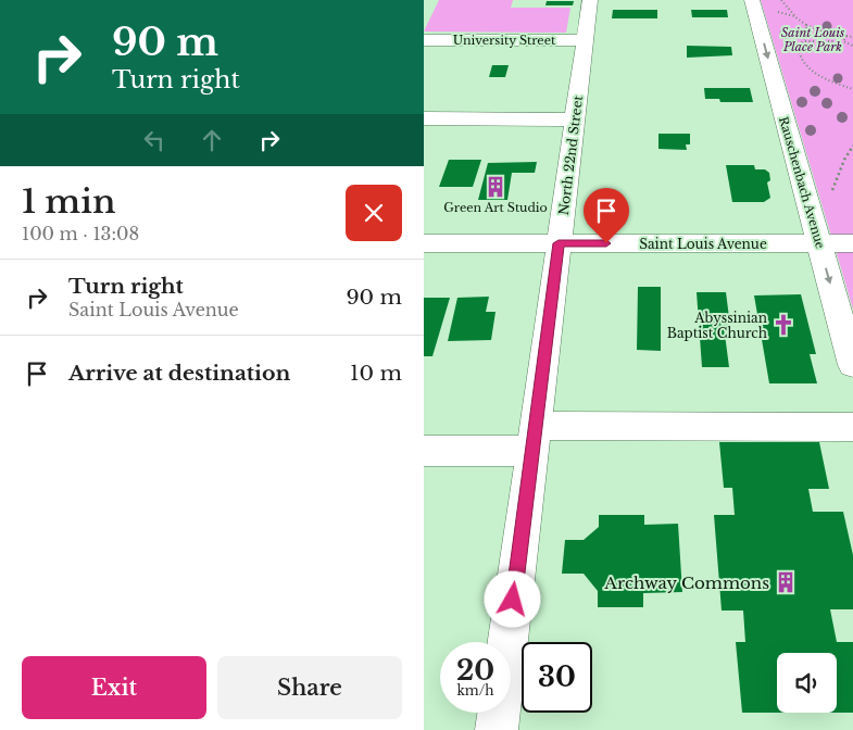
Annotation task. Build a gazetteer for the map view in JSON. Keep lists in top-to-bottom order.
{
  "streets": {
    "street": [
      "University Street",
      "North 22nd Street",
      "Rauschenbach Avenue",
      "Saint Louis Avenue"
    ]
  },
  "crossings": [
    ["University Street", "North 22nd Street"],
    ["North 22nd Street", "Saint Louis Avenue"],
    ["Rauschenbach Avenue", "Saint Louis Avenue"]
  ],
  "one_way": ["Rauschenbach Avenue"],
  "parks": ["Saint Louis Place Park"],
  "places": {
    "building": ["Green Art Studio", "Archway Commons"],
    "church": ["Abyssinian Baptist Church"]
  },
  "page": {
    "turn": ["90 m", "Turn right"],
    "heading": ["1 min", "100 m · 13:08"],
    "list": [
      {
        "name": "Turn right",
        "note": "Saint Louis Avenue",
        "value": "90 m"
      },
      {
        "name": "Arrive at destination",
        "value": "10 m"
      }
    ],
    "speed": "20 km/h",
    "limit": "30",
    "buttons": ["Exit", "Share"]
  }
}
